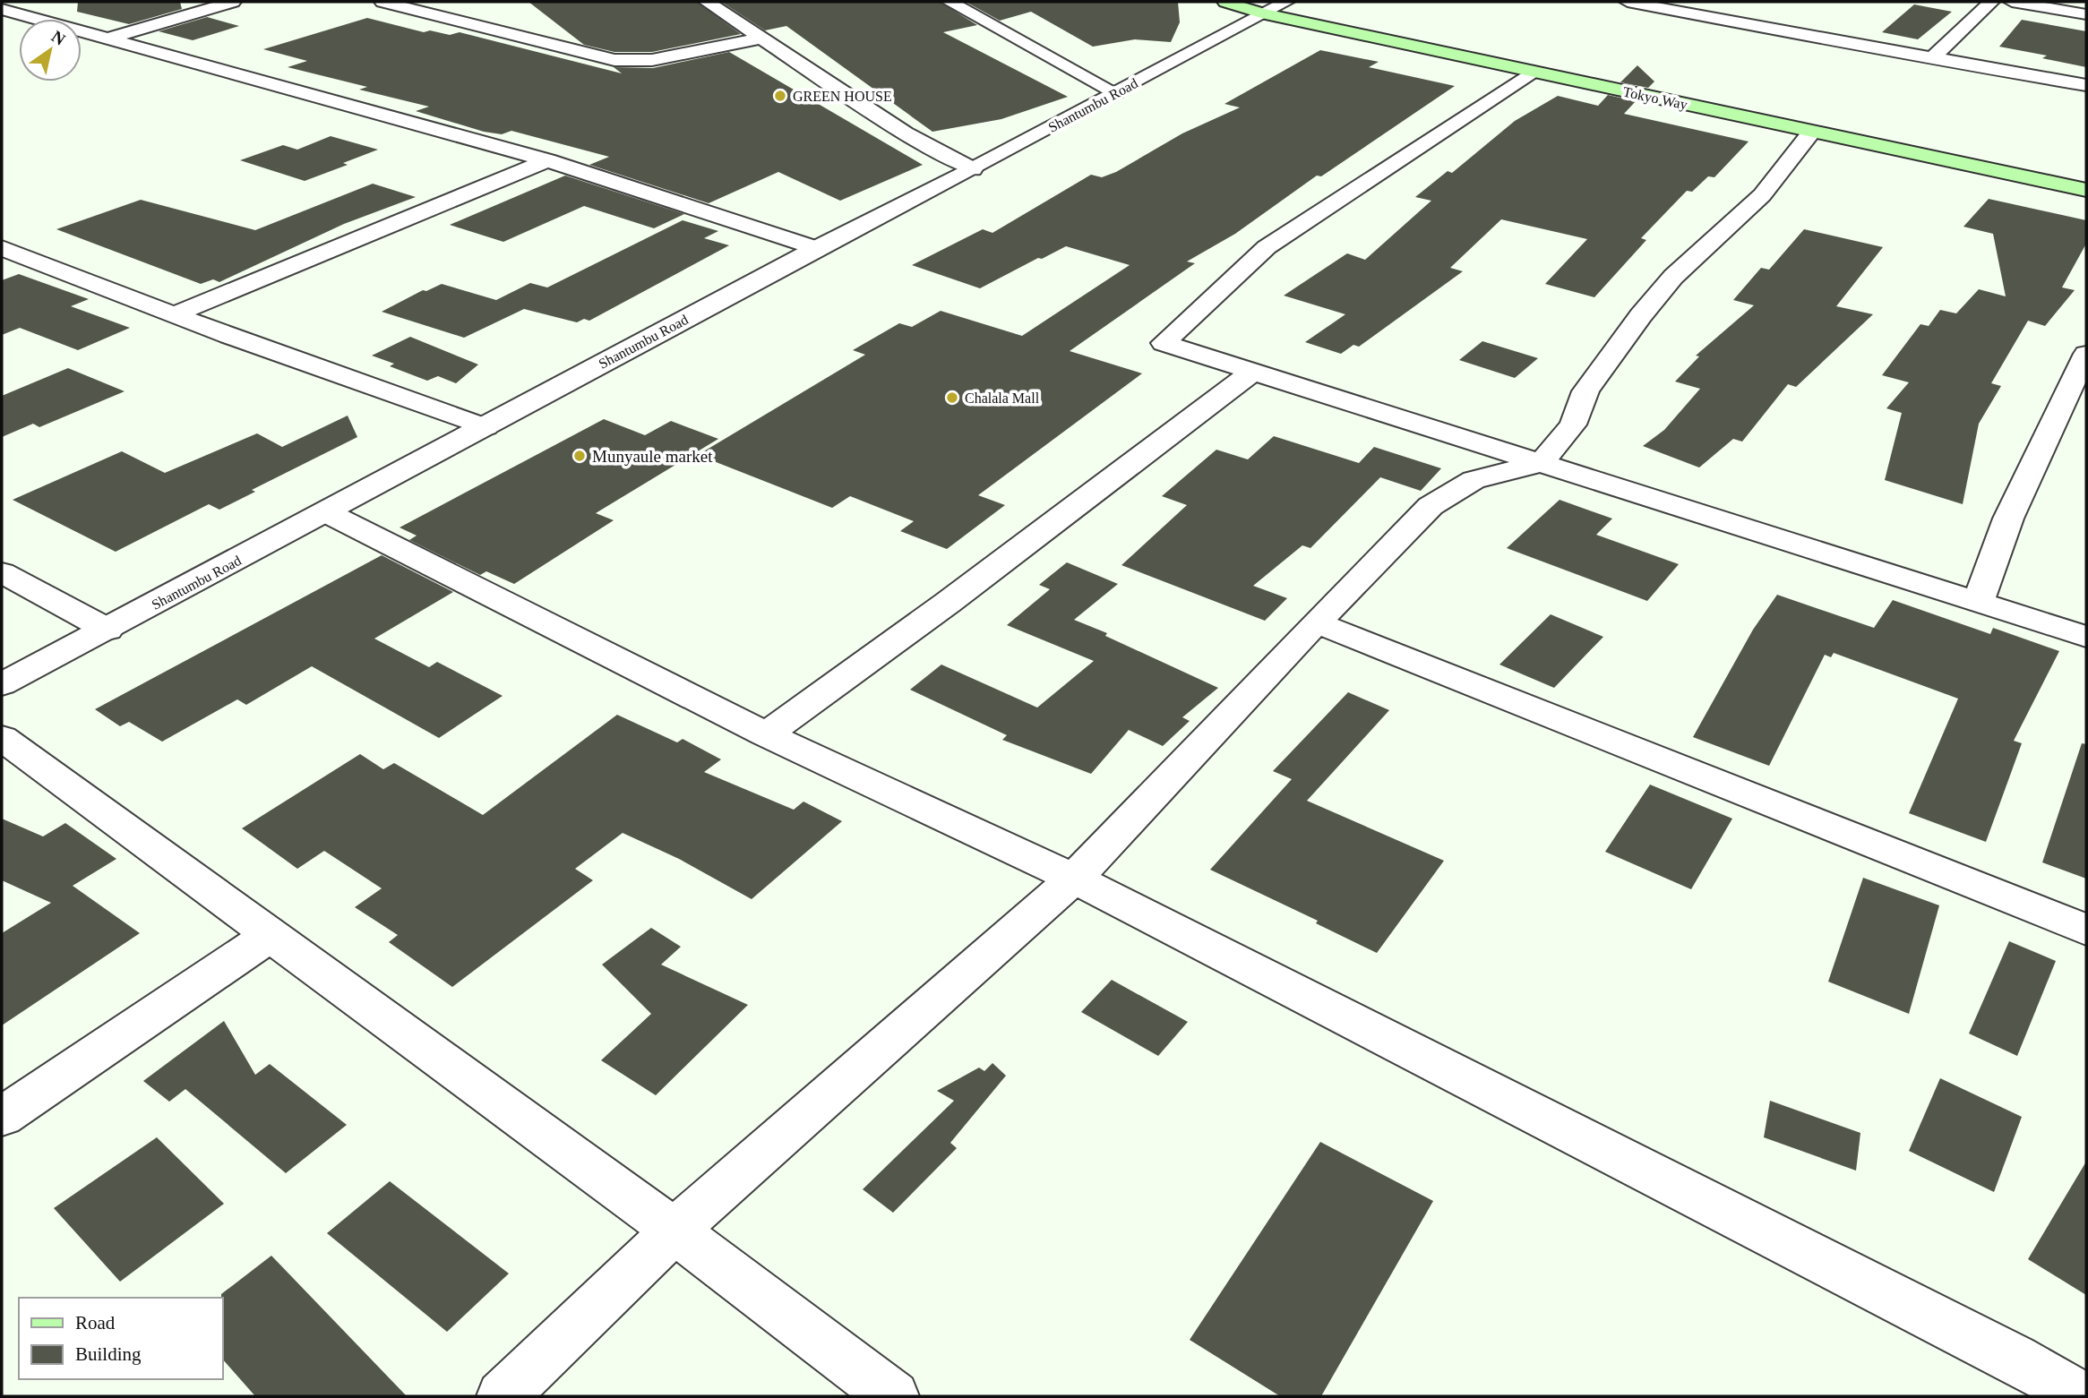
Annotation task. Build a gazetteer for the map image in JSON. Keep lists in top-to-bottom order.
{
  "streets": {
    "main road": ["Tokyo Way"],
    "street": ["Shantumbu Road"]
  },
  "crossings": [
    ["Tokyo Way", "Shantumbu Road"]
  ],
  "places": ["GREEN HOUSE", "Chalala Mall", "Munyaule market"],
  "legend": ["Road", "Building"],
  "north": "top right"
}
